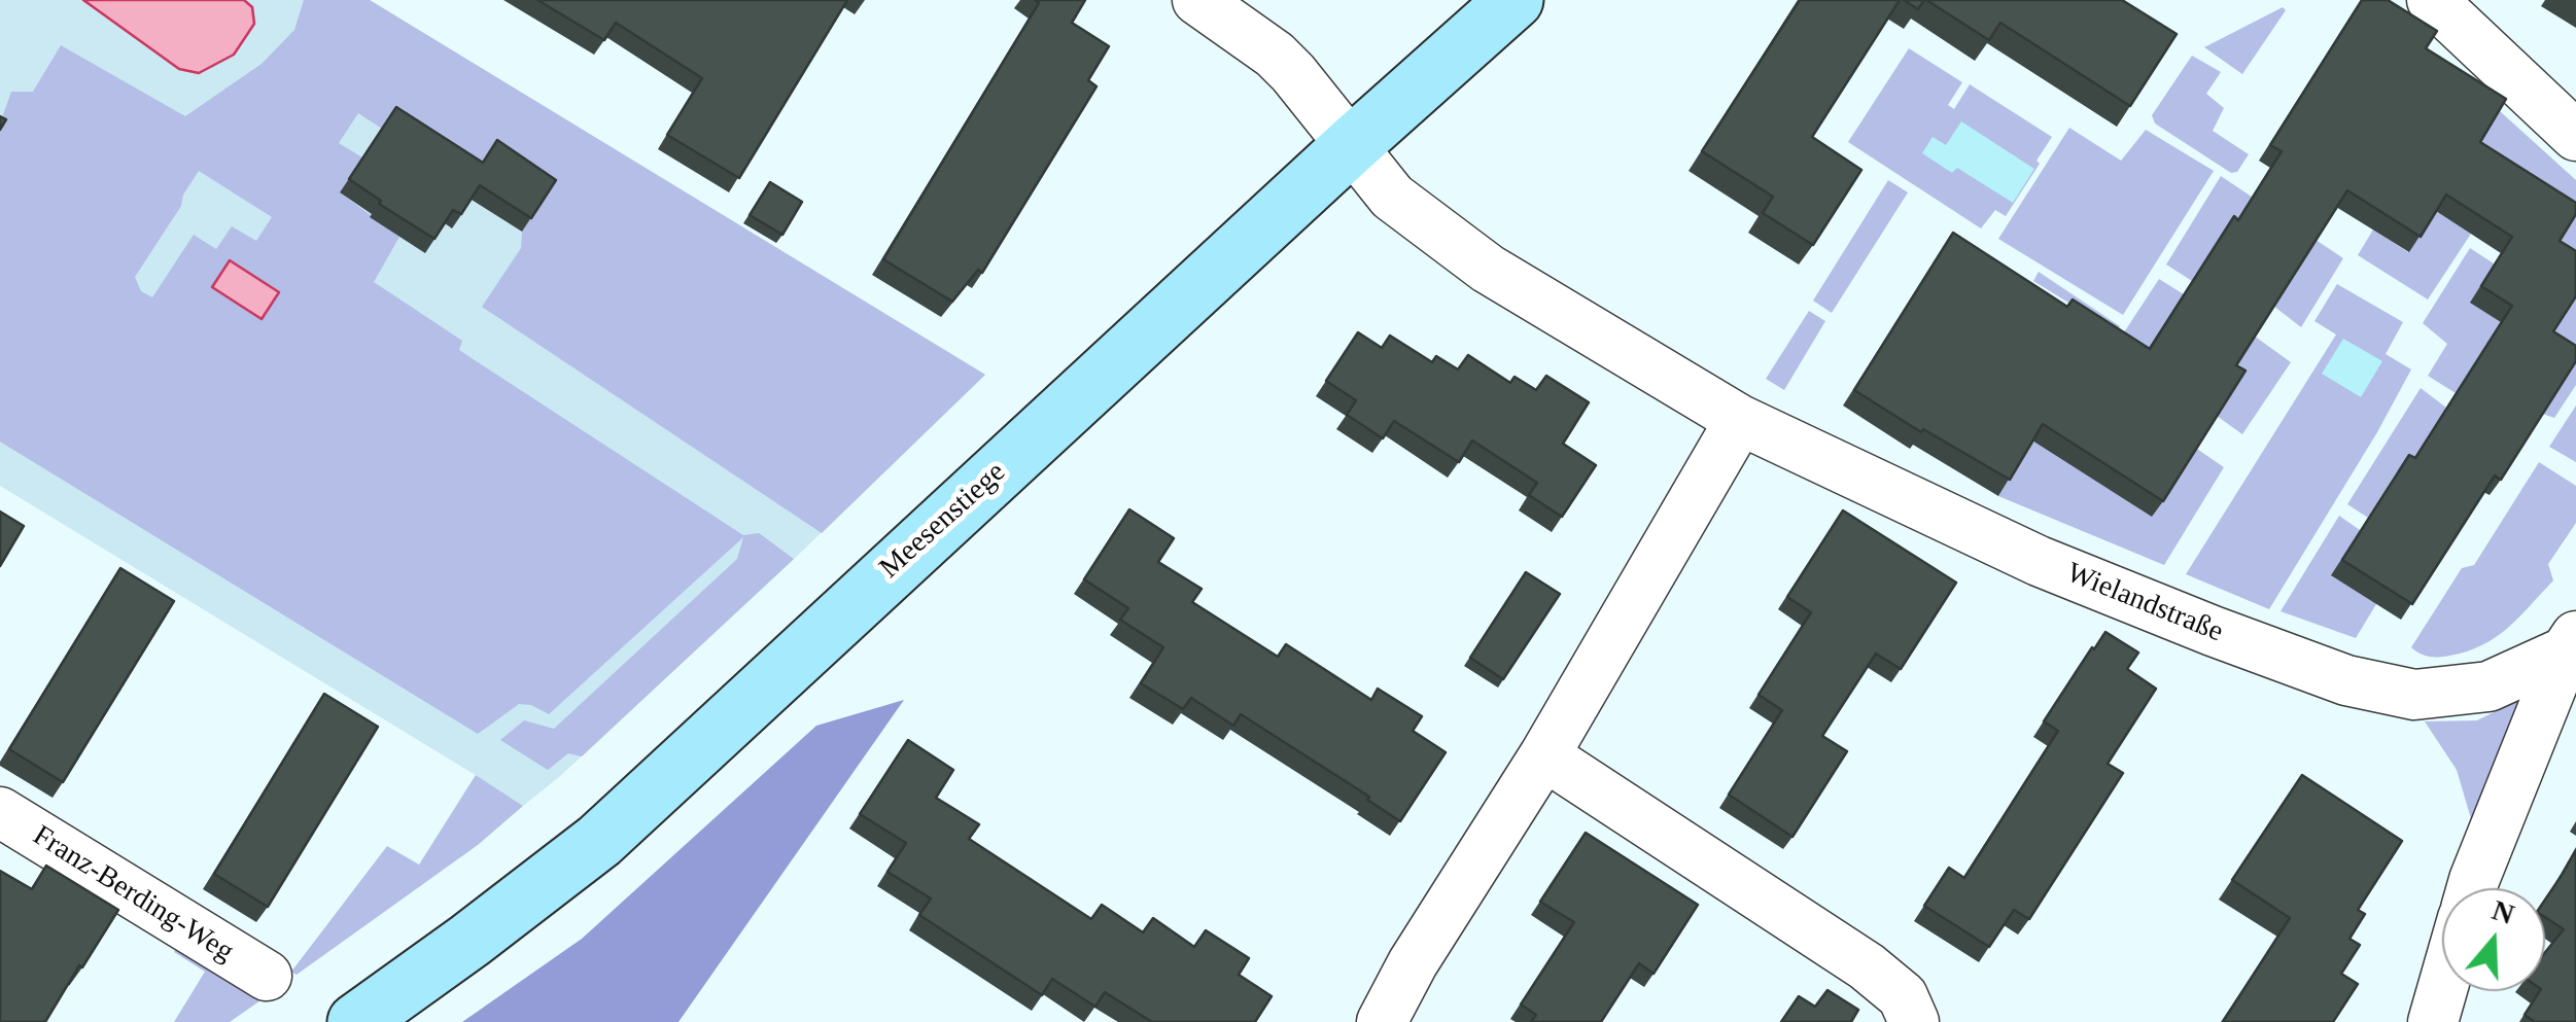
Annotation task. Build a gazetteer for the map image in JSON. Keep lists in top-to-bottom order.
{
  "streets": {
    "street": ["Meesenstiege", "Wielandstraße", "Franz-Berding-Weg"]
  },
  "crossings": [
    ["Meesenstiege", "Wielandstraße"]
  ],
  "north": "top"
}
